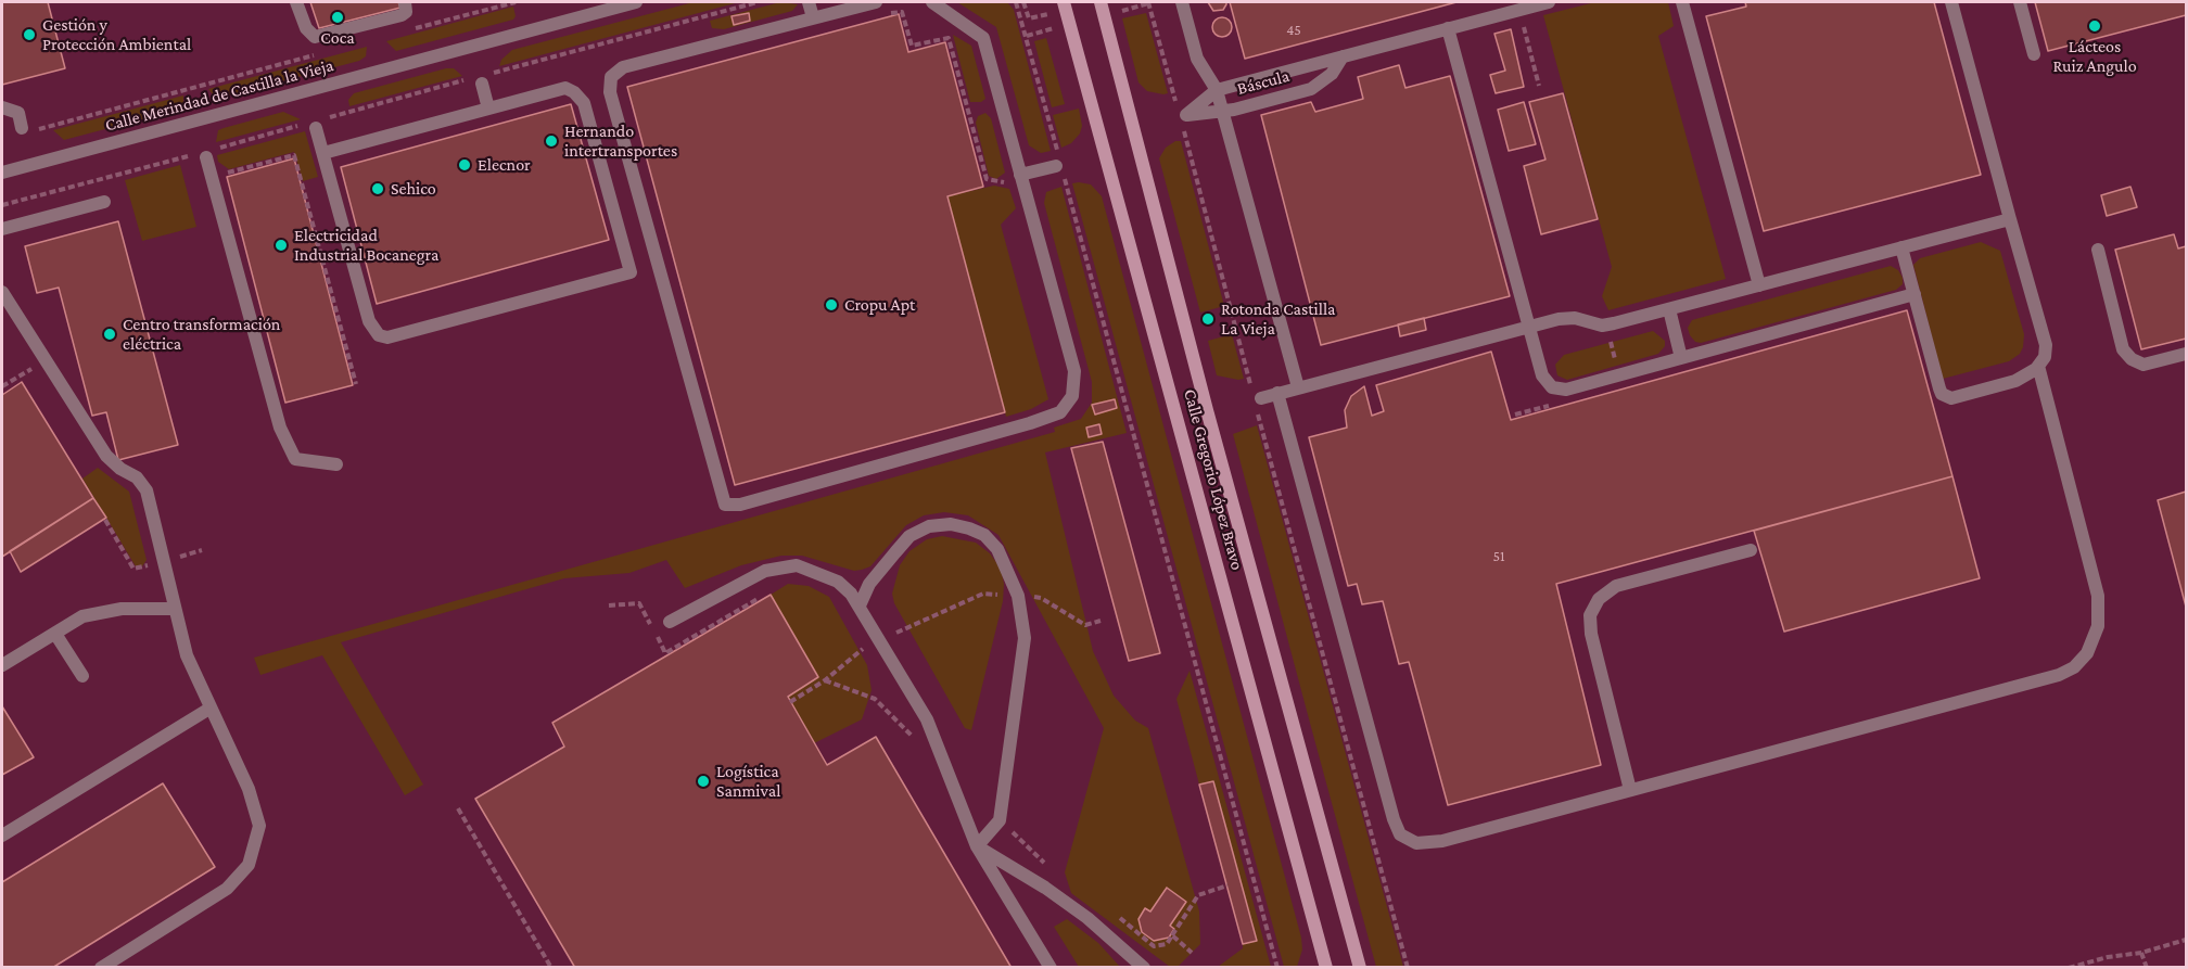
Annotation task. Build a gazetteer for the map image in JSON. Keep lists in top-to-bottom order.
{
  "streets": {
    "main road": ["Calle Gregorio López Bravo"],
    "street": ["Báscula", "Calle Merindad de Castilla la Vieja"]
  },
  "places": [
    "Coca",
    "Lácteos Ruiz Angulo",
    "Gestión y Protección Ambiental",
    "Hernando intertransportes",
    "Elecnor",
    "Sehico",
    "Electricidad Industrial Bocanegra",
    "Cropu Apt",
    "Rotonda Castilla La Vieja",
    "Centro transformación eléctrica",
    "Logística Sanmival"
  ],
  "house_numbers": ["45", "51"]
}
